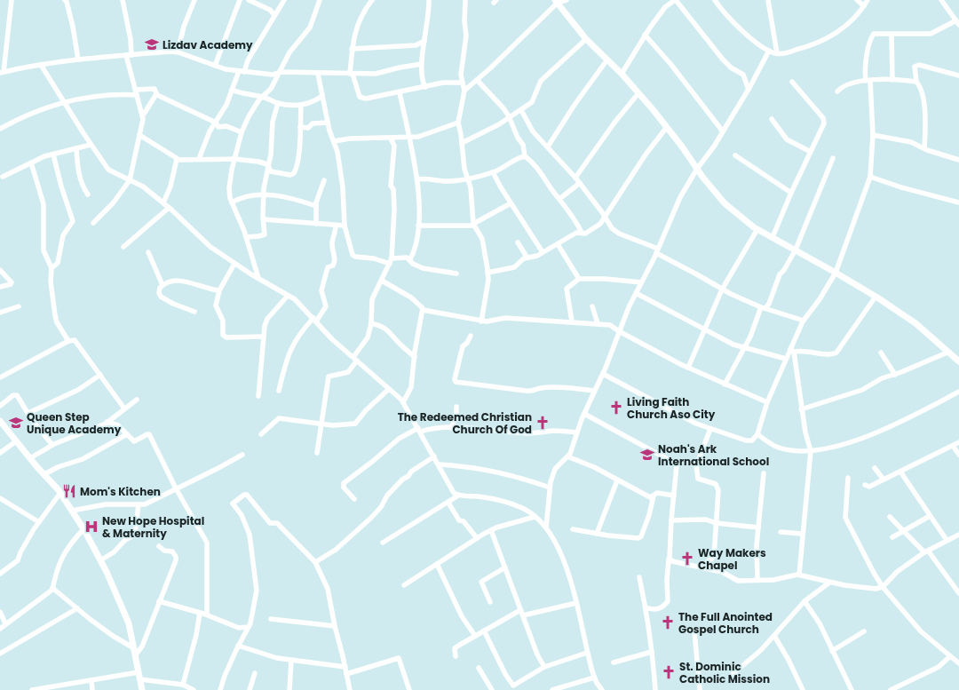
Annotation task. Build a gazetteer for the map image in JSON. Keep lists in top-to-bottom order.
{
  "places": {
    "school or university": ["Lizdav Academy", "Queen Step Unique Academy", "Noah's Ark International School"],
    "church": [
      "Living Faith Church Aso City",
      "The Redeemed Christian Church Of God",
      "Way Makers Chapel",
      "The Full Anointed Gospel Church",
      "St. Dominic Catholic Mission"
    ],
    "restaurant": ["Mom's Kitchen"],
    "hospital": ["New Hope Hospital & Maternity"]
  }
}
